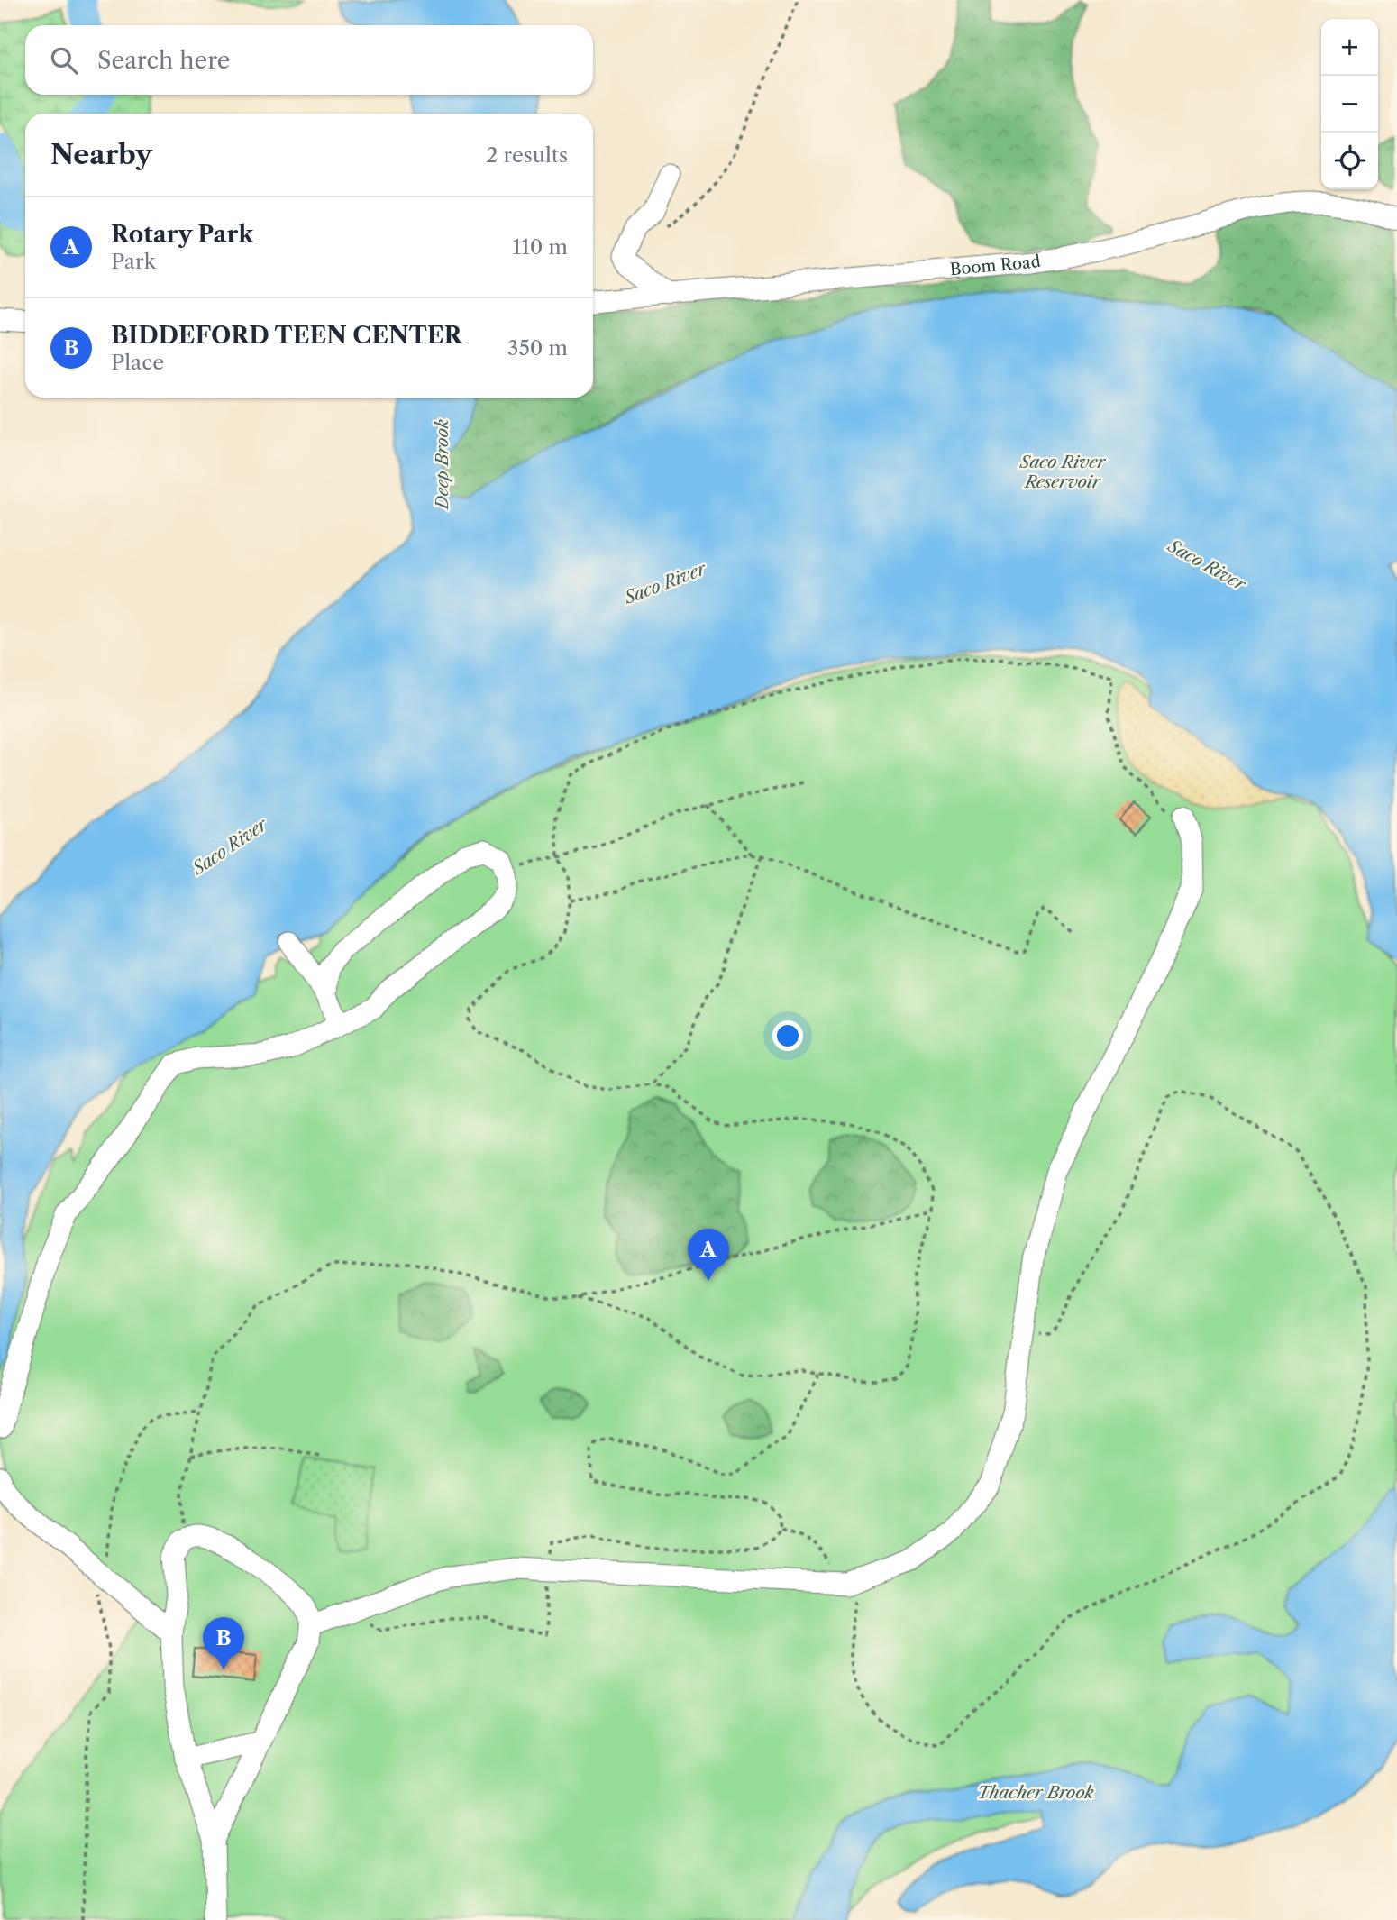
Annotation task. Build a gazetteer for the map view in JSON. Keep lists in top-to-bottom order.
{
  "streets": {
    "street": ["Boom Road"]
  },
  "water": [
    "Saco River Reservoir",
    "Deep Brook",
    "Saco River",
    "Thacher Brook"
  ],
  "page": {
    "map_buttons": ["+", "−"],
    "search": "Search here",
    "heading": ["Nearby", "2 results"],
    "list": [
      {
        "mark": "A",
        "name": "Rotary Park",
        "note": "Park",
        "value": "110 m"
      },
      {
        "mark": "B",
        "name": "BIDDEFORD TEEN CENTER",
        "note": "Place",
        "value": "350 m"
      }
    ],
    "pins": ["A", "B"]
  }
}
